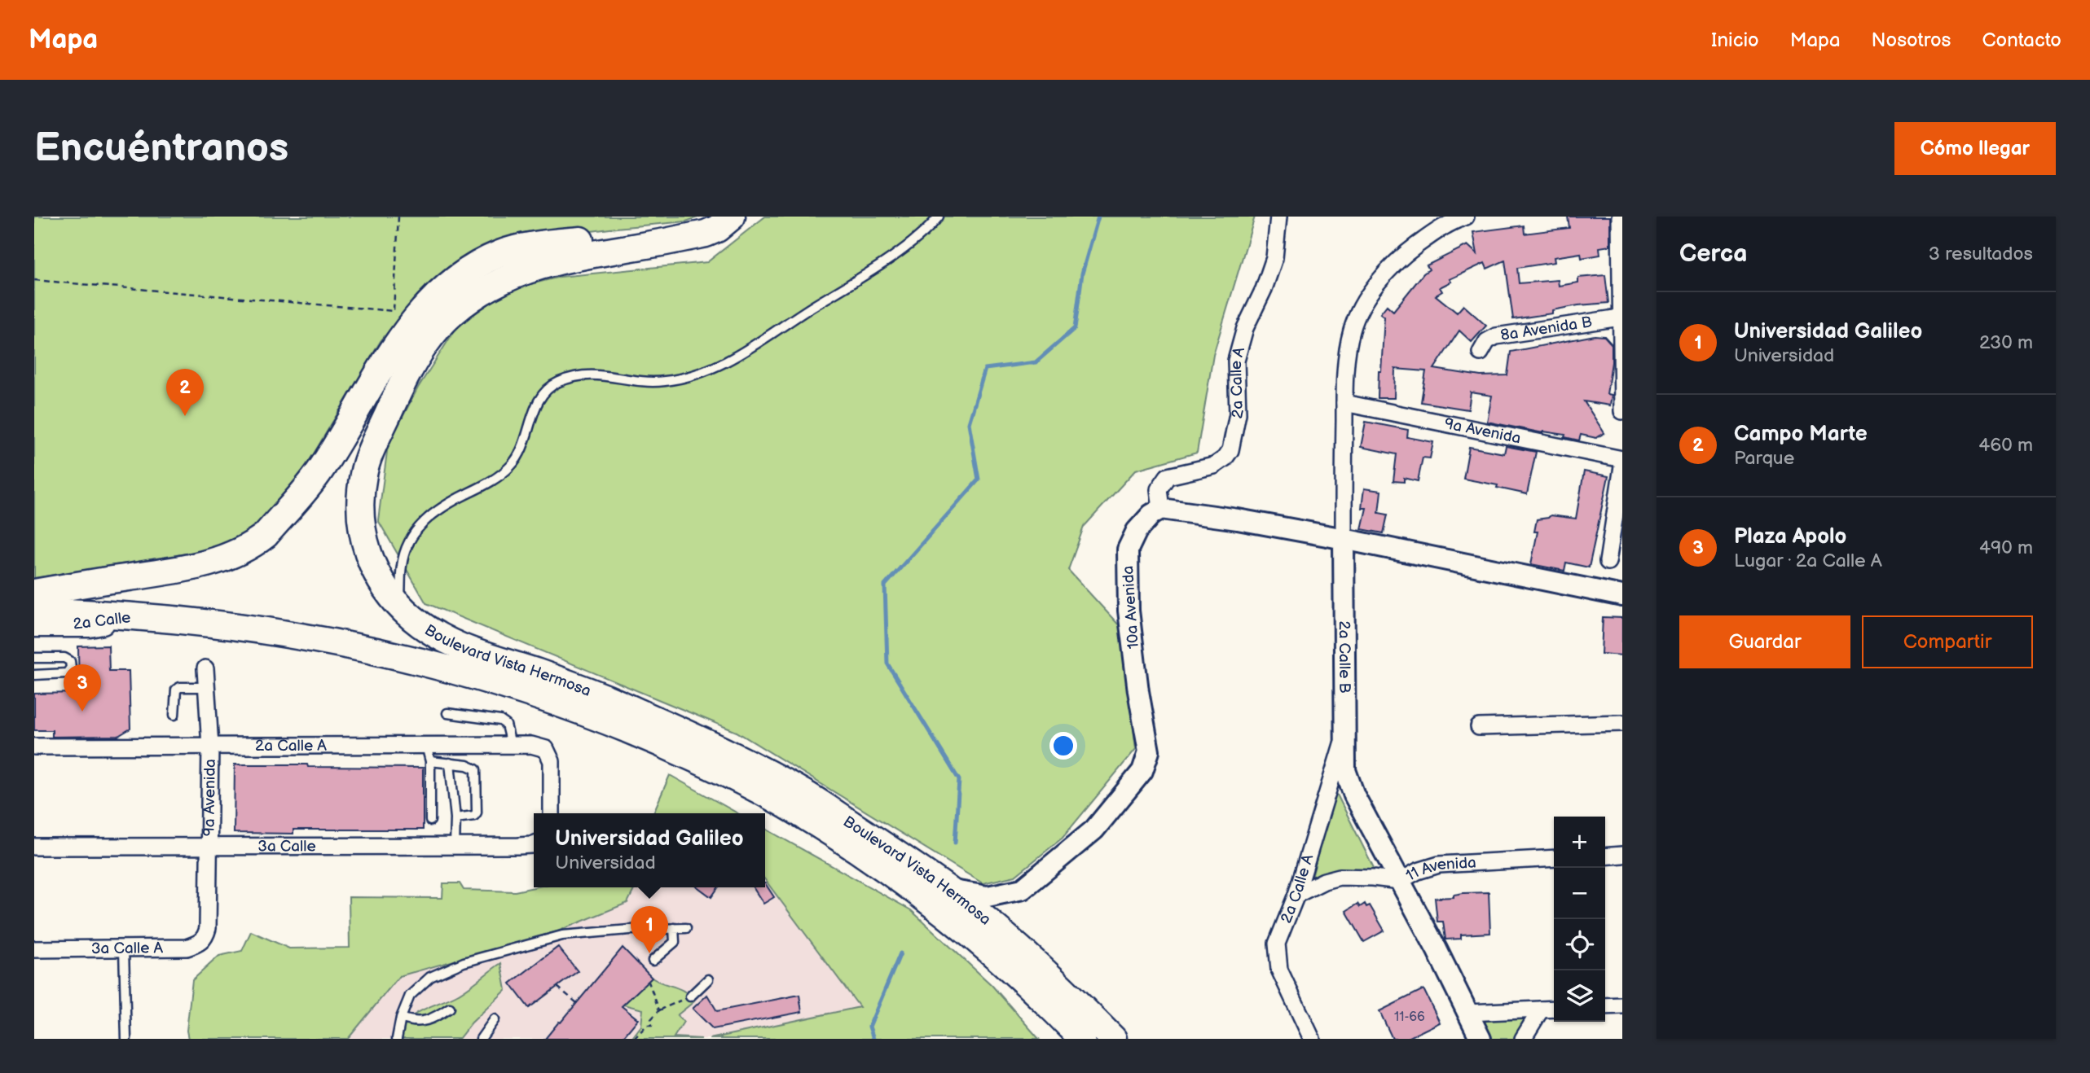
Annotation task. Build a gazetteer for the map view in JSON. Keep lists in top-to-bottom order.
{
  "streets": {
    "main road": ["2a Calle", "Boulevard Vista Hermosa"],
    "street": [
      "8a Avenida B",
      "2a Calle A",
      "9a Avenida",
      "10a Avenida",
      "2a Calle B",
      "3a Calle",
      "11 Avenida",
      "3a Calle A"
    ]
  },
  "crossings": [
    ["2a Calle A", "9a Avenida"],
    ["2a Calle A", "10a Avenida"],
    ["2a Calle A", "2a Calle B"],
    ["2a Calle A", "11 Avenida"],
    ["9a Avenida", "2a Calle B"],
    ["9a Avenida", "3a Calle"],
    ["9a Avenida", "3a Calle A"],
    ["10a Avenida", "Boulevard Vista Hermosa"],
    ["2a Calle", "Boulevard Vista Hermosa"],
    ["2a Calle B", "11 Avenida"]
  ],
  "house_numbers": ["11-66"],
  "page": {
    "header": "Mapa",
    "nav": [
      "Inicio",
      "Mapa",
      "Nosotros",
      "Contacto"
    ],
    "buttons": [
      "Cómo llegar",
      ["Guardar", "Compartir"]
    ],
    "title": "Encuéntranos",
    "heading": ["Cerca", "3 resultados"],
    "list": [
      {
        "mark": "1",
        "name": "Universidad Galileo",
        "note": "Universidad",
        "value": "230 m"
      },
      {
        "mark": "2",
        "name": "Campo Marte",
        "note": "Parque",
        "value": "460 m"
      },
      {
        "mark": "3",
        "name": "Plaza Apolo",
        "note": "Lugar · 2a Calle A",
        "value": "490 m"
      }
    ],
    "pins": ["2", "3", "1"],
    "popup": ["Universidad Galileo", "Universidad"],
    "map_buttons": ["+", "−"]
  }
}
